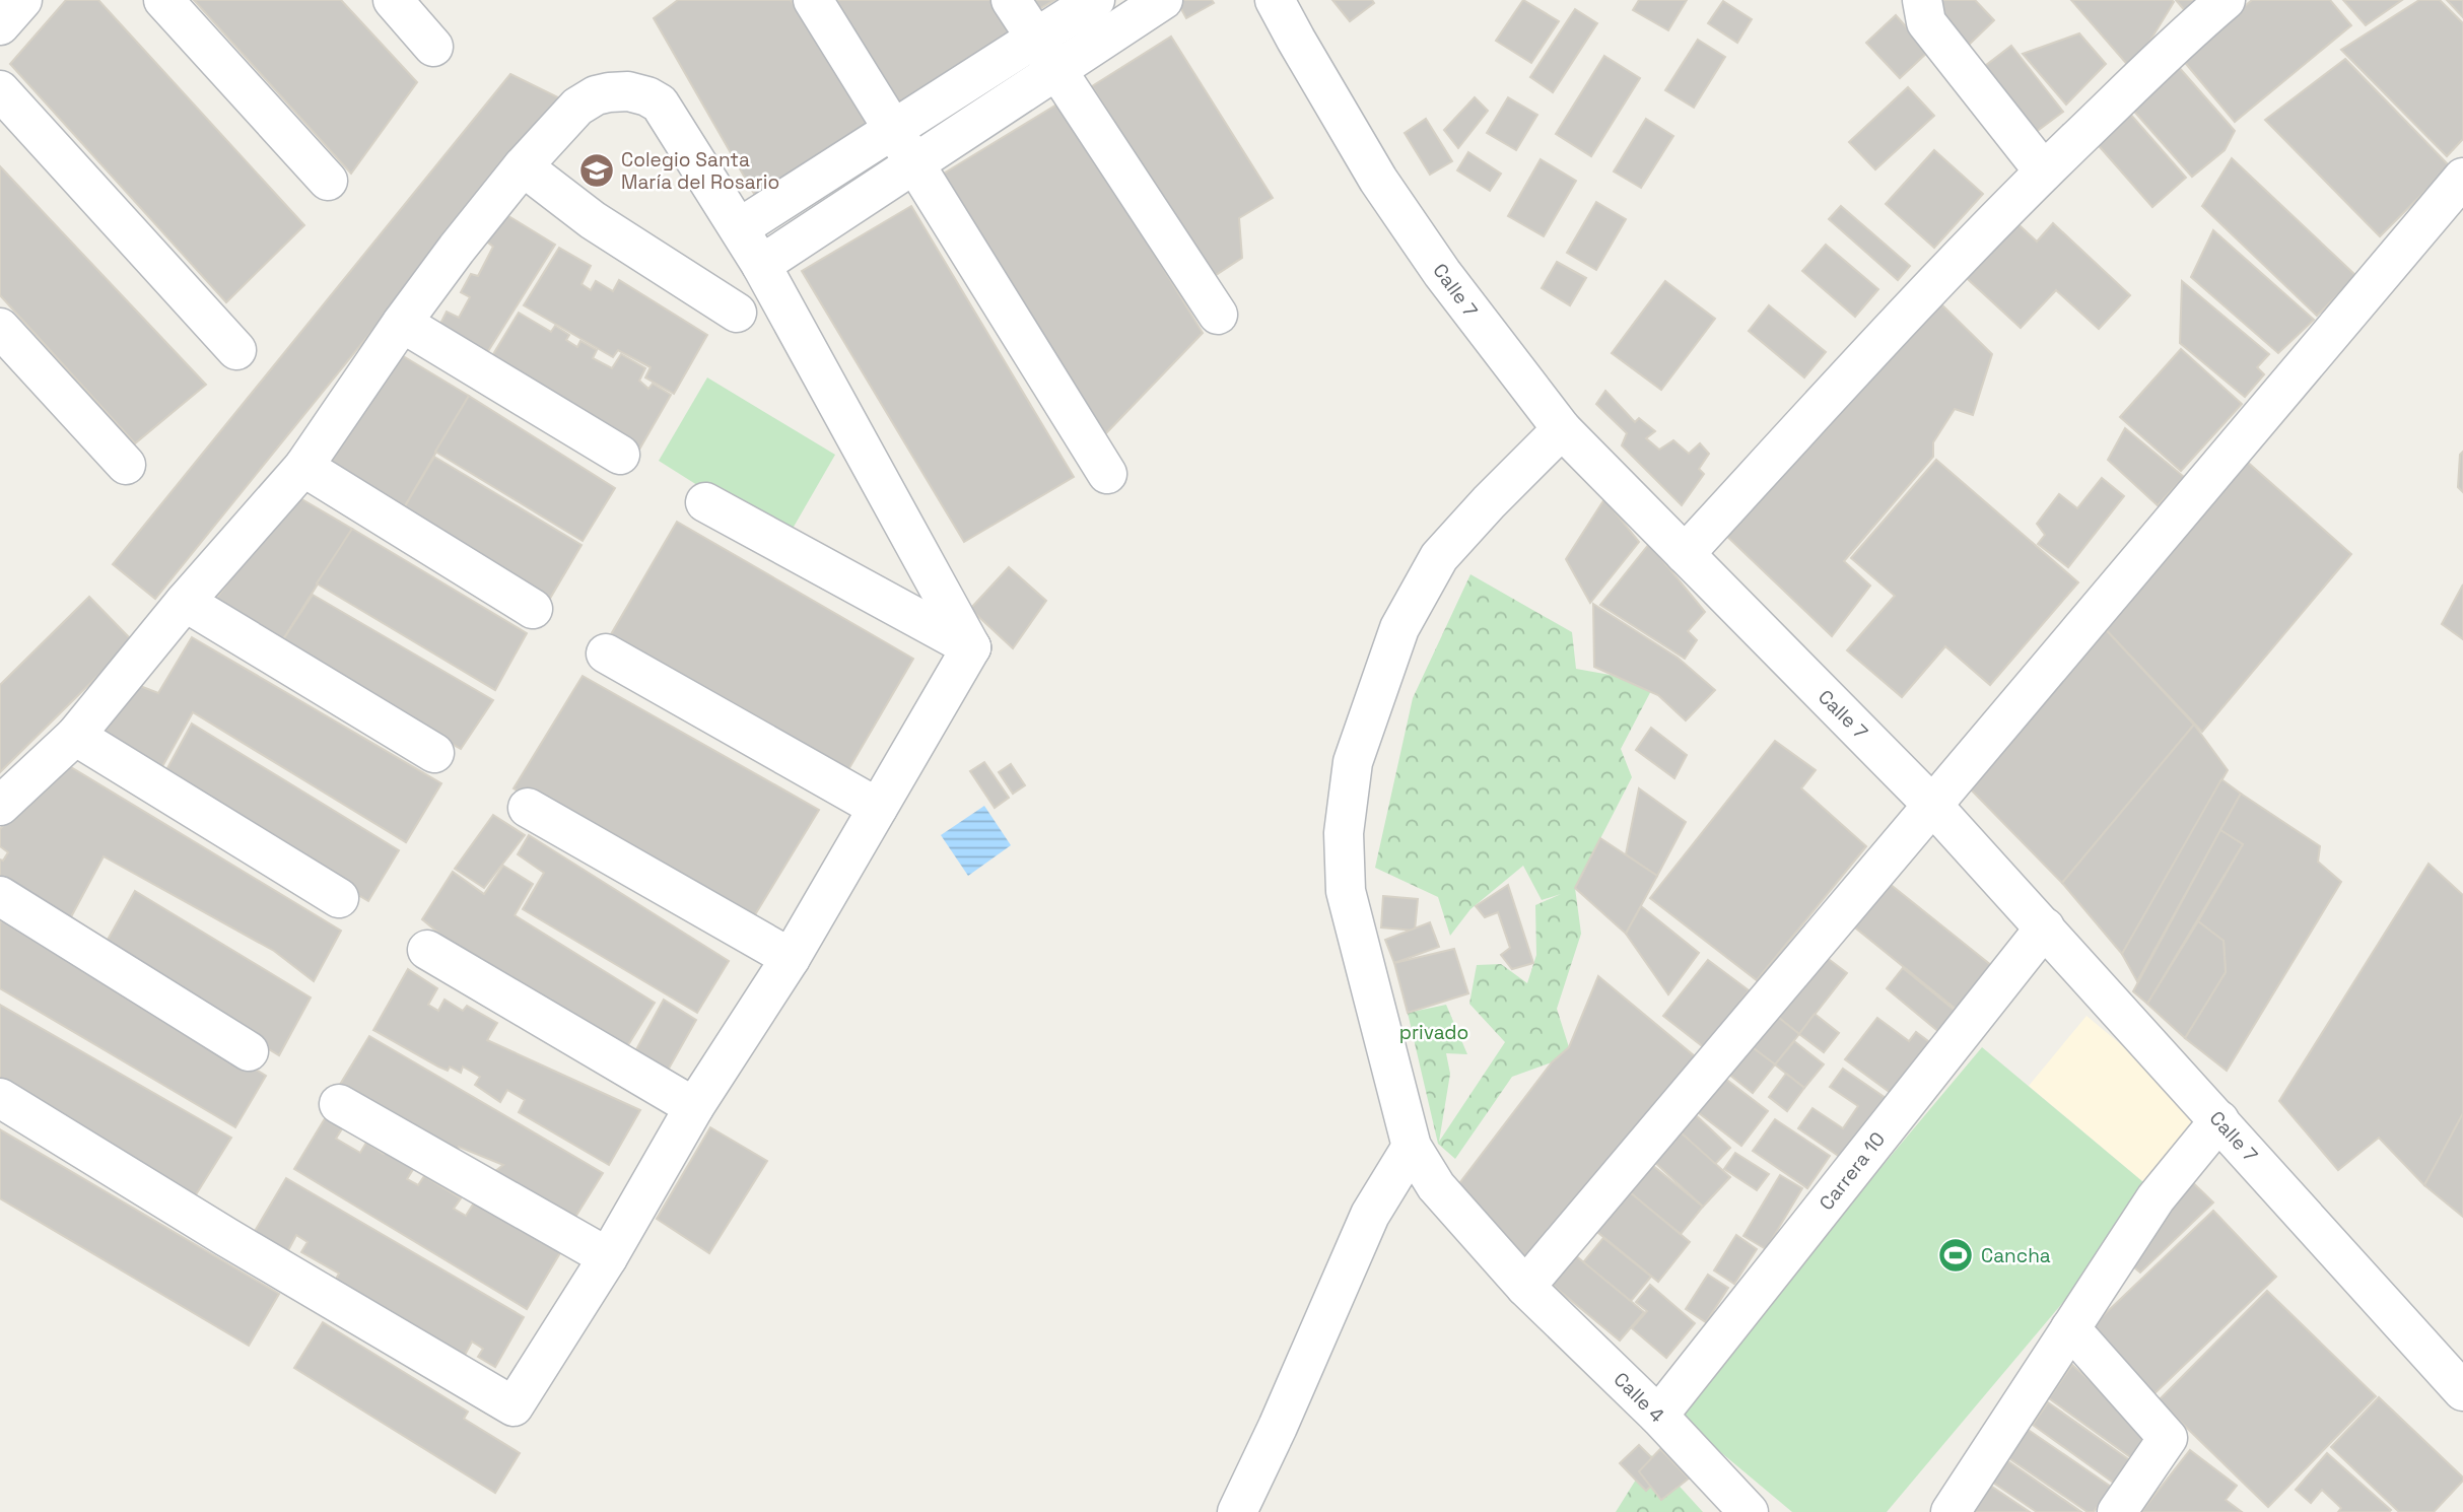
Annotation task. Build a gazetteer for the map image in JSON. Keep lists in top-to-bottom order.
{
  "streets": {
    "street": ["Calle 7", "Carrera 10", "Calle 4"]
  },
  "crossings": [
    ["Calle 7", "Carrera 10"],
    ["Calle 7", "Calle 4"],
    ["Carrera 10", "Calle 4"]
  ],
  "parks": ["privado"],
  "places": {
    "school or university": ["Colegio Santa María del Rosario"],
    "sports": ["Cancha"]
  }
}
